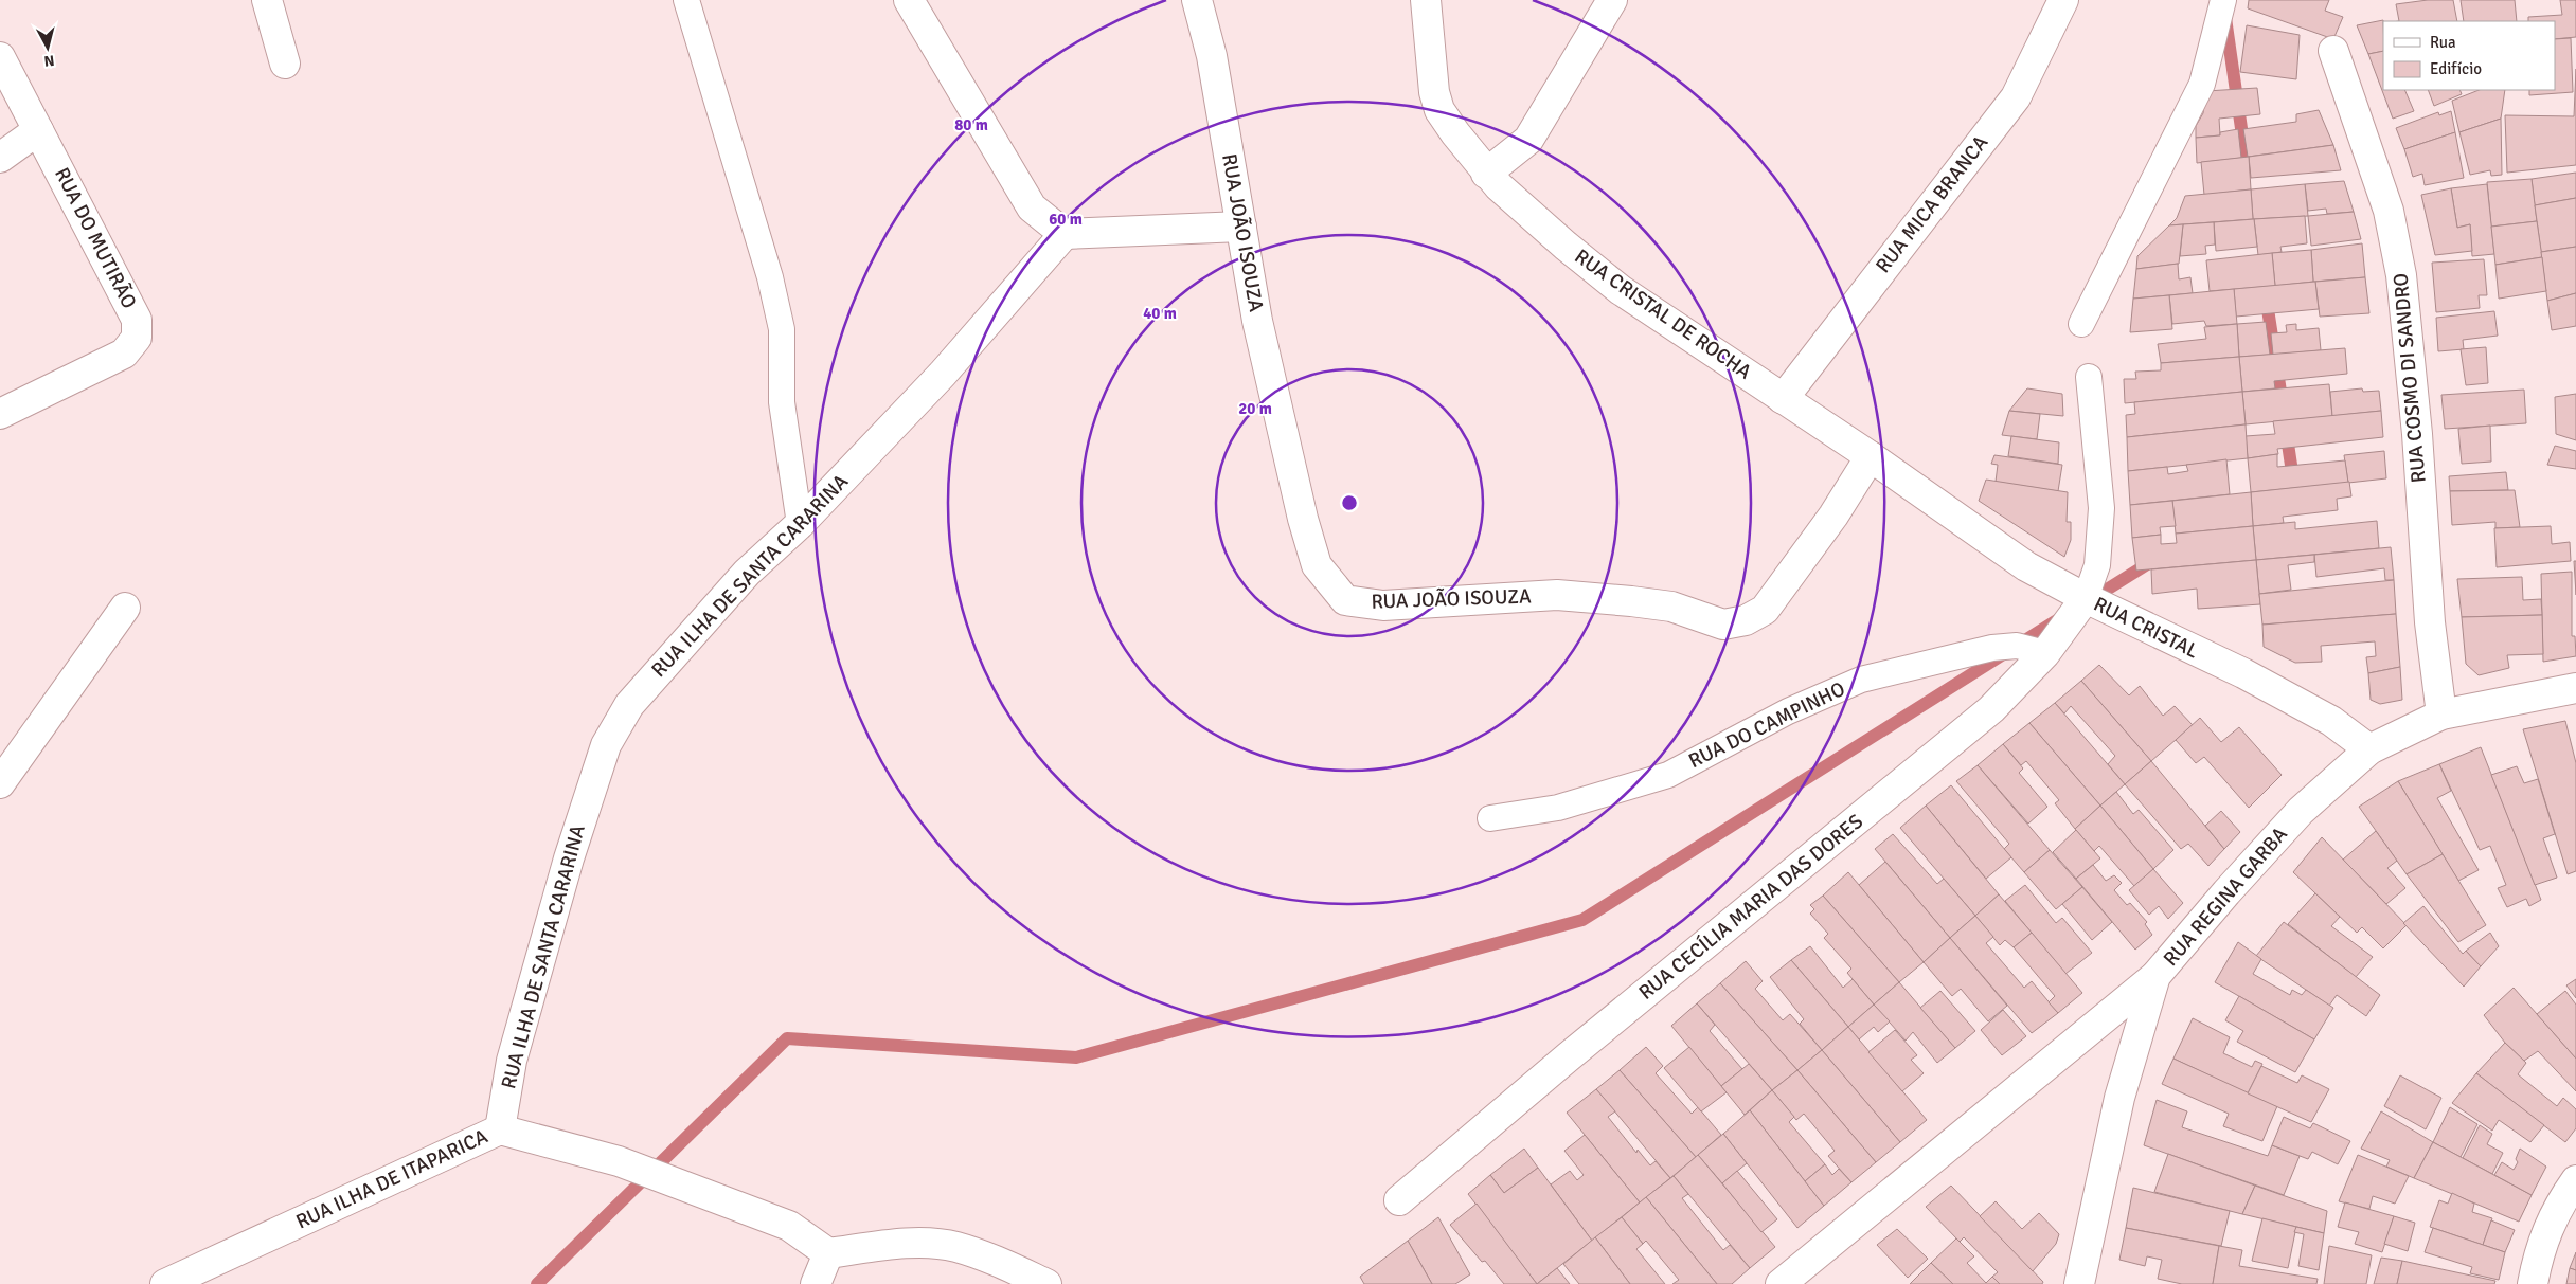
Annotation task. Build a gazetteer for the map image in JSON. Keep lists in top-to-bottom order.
{
  "streets": {
    "street": [
      "RUA MICA BRANCA",
      "RUA JOÃO ISOUZA",
      "RUA DO MUTIRÃO",
      "RUA CRISTAL DE ROCHA",
      "RUA COSMO DI SANDRO",
      "RUA ILHA DE SANTA CARARINA",
      "RUA CRISTAL",
      "RUA REGINA GARBA",
      "RUA CECÍLIA MARIA DAS DORES",
      "RUA ILHA DE ITAPARICA"
    ],
    "lane": ["RUA DO CAMPINHO"]
  },
  "crossings": [
    ["RUA MICA BRANCA", "RUA CRISTAL DE ROCHA"],
    ["RUA JOÃO ISOUZA", "RUA CRISTAL DE ROCHA"],
    ["RUA CRISTAL DE ROCHA", "RUA CRISTAL"],
    ["RUA COSMO DI SANDRO", "RUA REGINA GARBA"],
    ["RUA ILHA DE SANTA CARARINA", "RUA ILHA DE ITAPARICA"],
    ["RUA CRISTAL", "RUA REGINA GARBA"],
    ["RUA CRISTAL", "RUA CECÍLIA MARIA DAS DORES"],
    ["RUA DO CAMPINHO", "RUA CECÍLIA MARIA DAS DORES"]
  ],
  "legend": ["Rua", "Edifício"],
  "north": "bottom",
  "rings": [
    "80 m",
    "60 m",
    "40 m",
    "20 m"
  ]
}
